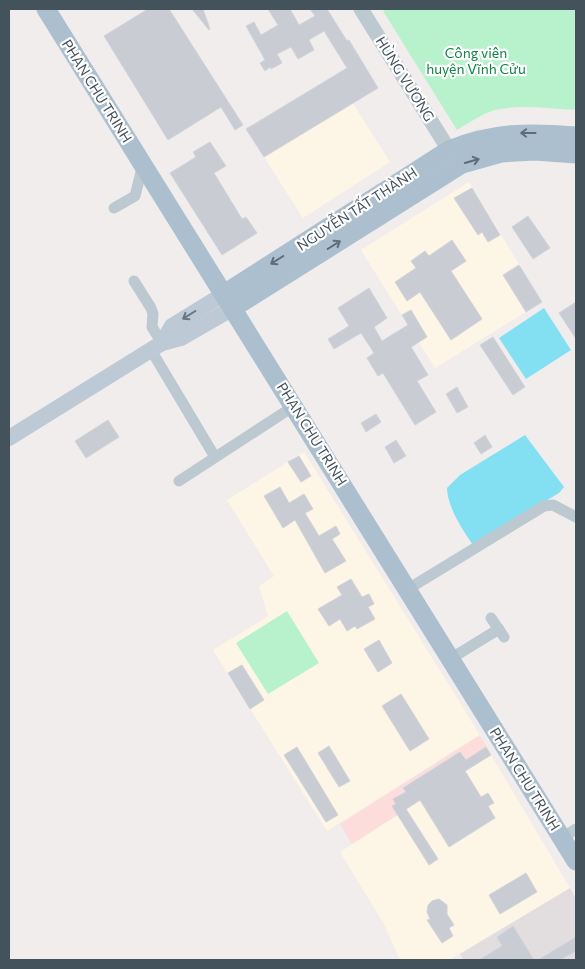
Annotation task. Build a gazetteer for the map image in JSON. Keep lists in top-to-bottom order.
{
  "streets": {
    "main road": ["PHAN CHU TRINH", "NGUYỄN TẤT THÀNH"],
    "street": ["HÙNG VƯƠNG"]
  },
  "crossings": [
    ["HÙNG VƯƠNG", "NGUYỄN TẤT THÀNH"],
    ["PHAN CHU TRINH", "NGUYỄN TẤT THÀNH"]
  ],
  "parks": ["Công viên huyện Vĩnh Cửu"]
}
